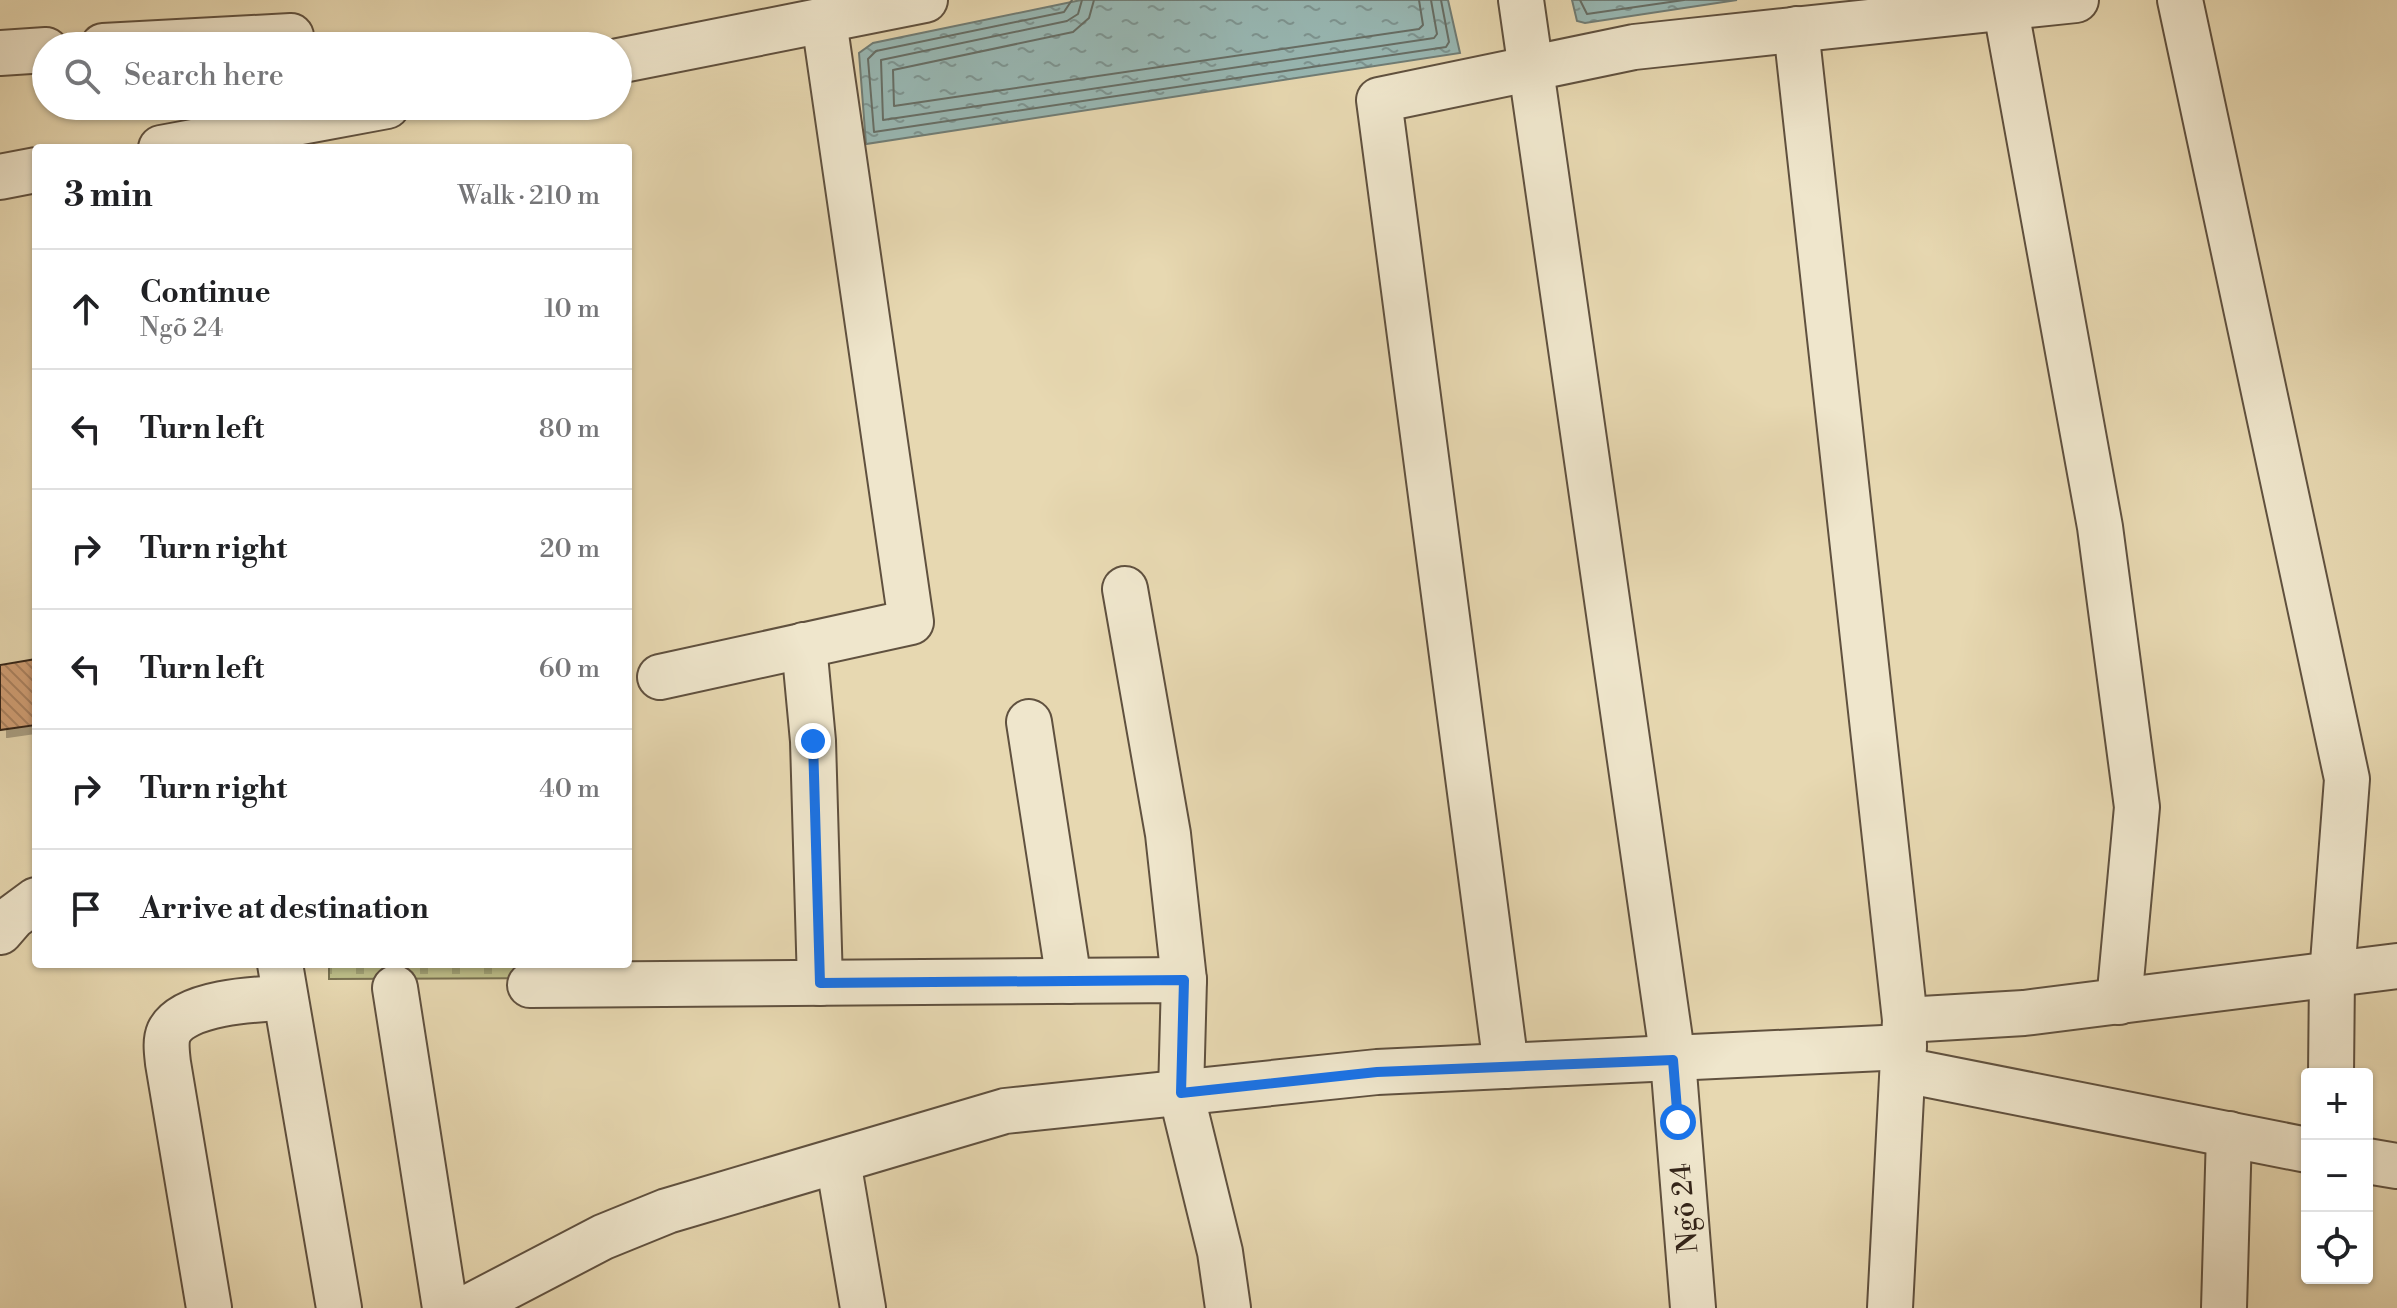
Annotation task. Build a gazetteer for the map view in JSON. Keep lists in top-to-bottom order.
{
  "streets": {
    "street": ["Ngõ 24"]
  },
  "page": {
    "search": "Search here",
    "heading": ["3 min", "Walk · 210 m"],
    "list": [
      ["Continue", "Ngõ 24", "10 m"],
      ["Turn left", "80 m"],
      ["Turn right", "20 m"],
      ["Turn left", "60 m"],
      ["Turn right", "40 m"],
      "Arrive at destination"
    ],
    "map_buttons": ["+", "−"]
  }
}
